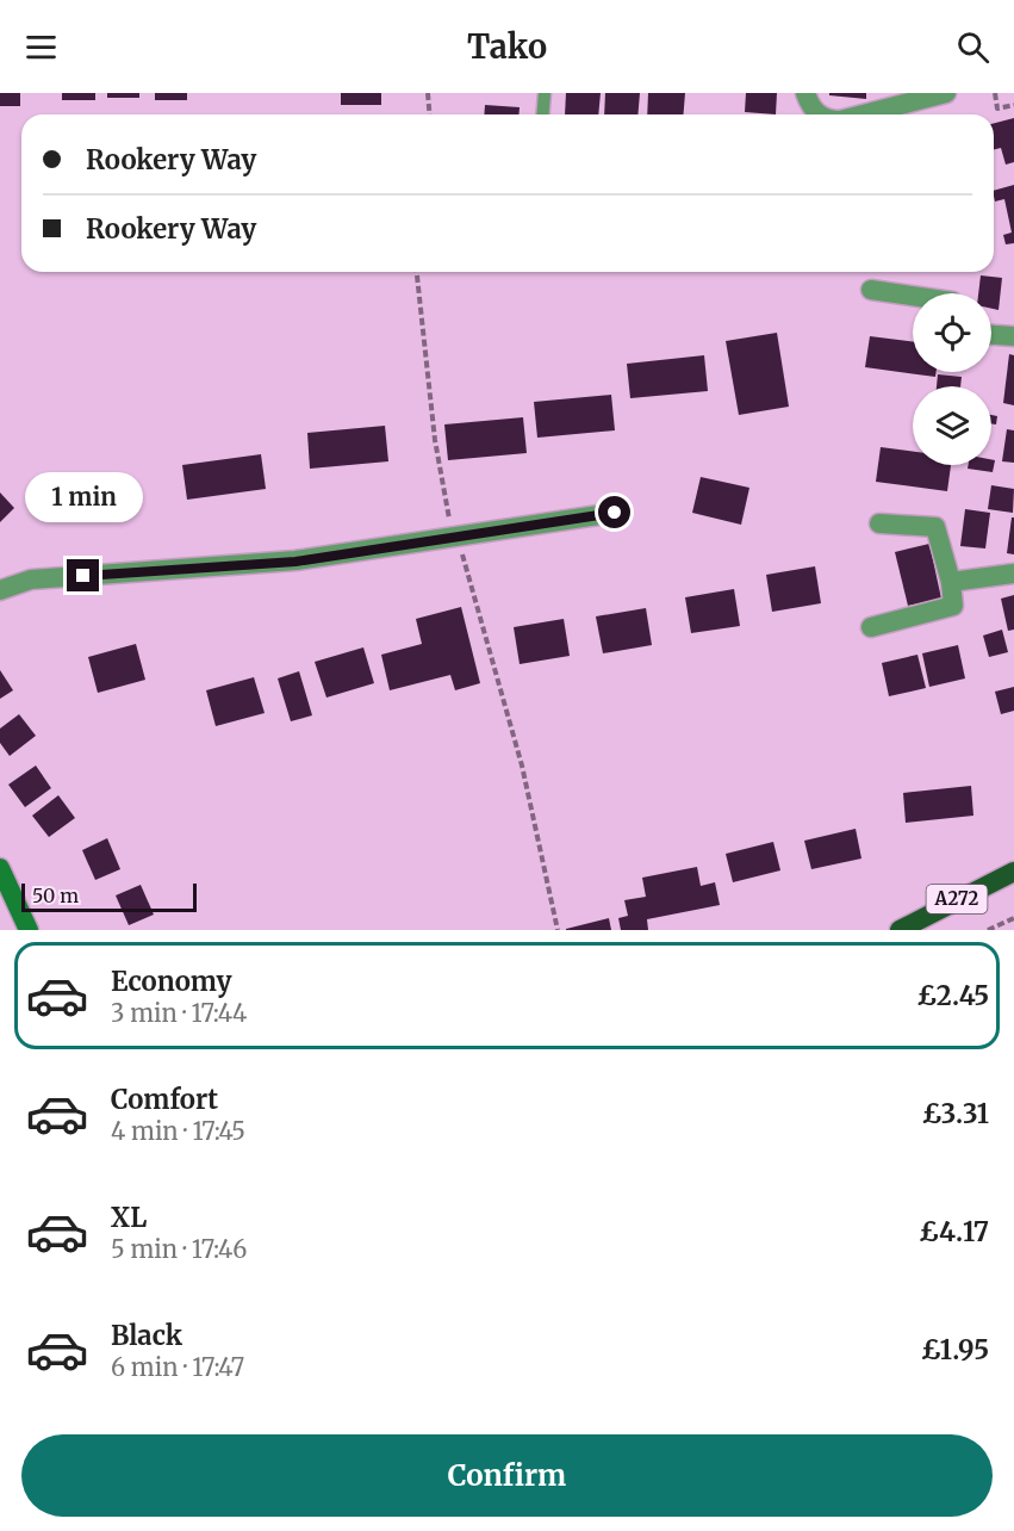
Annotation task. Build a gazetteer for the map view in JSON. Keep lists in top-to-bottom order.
{
  "streets": {
    "highway": ["A272"]
  },
  "scale_bar": "50 m",
  "page": {
    "header": "Tako",
    "banner": ["Rookery Way", "Rookery Way"],
    "bubble": "1 min",
    "scale": "50 m",
    "list": [
      {
        "name": "Economy",
        "note": "3 min · 17:44",
        "value": "£2.45"
      },
      {
        "name": "Comfort",
        "note": "4 min · 17:45",
        "value": "£3.31"
      },
      {
        "name": "XL",
        "note": "5 min · 17:46",
        "value": "£4.17"
      },
      {
        "name": "Black",
        "note": "6 min · 17:47",
        "value": "£1.95"
      }
    ],
    "buttons": "Confirm"
  }
}
